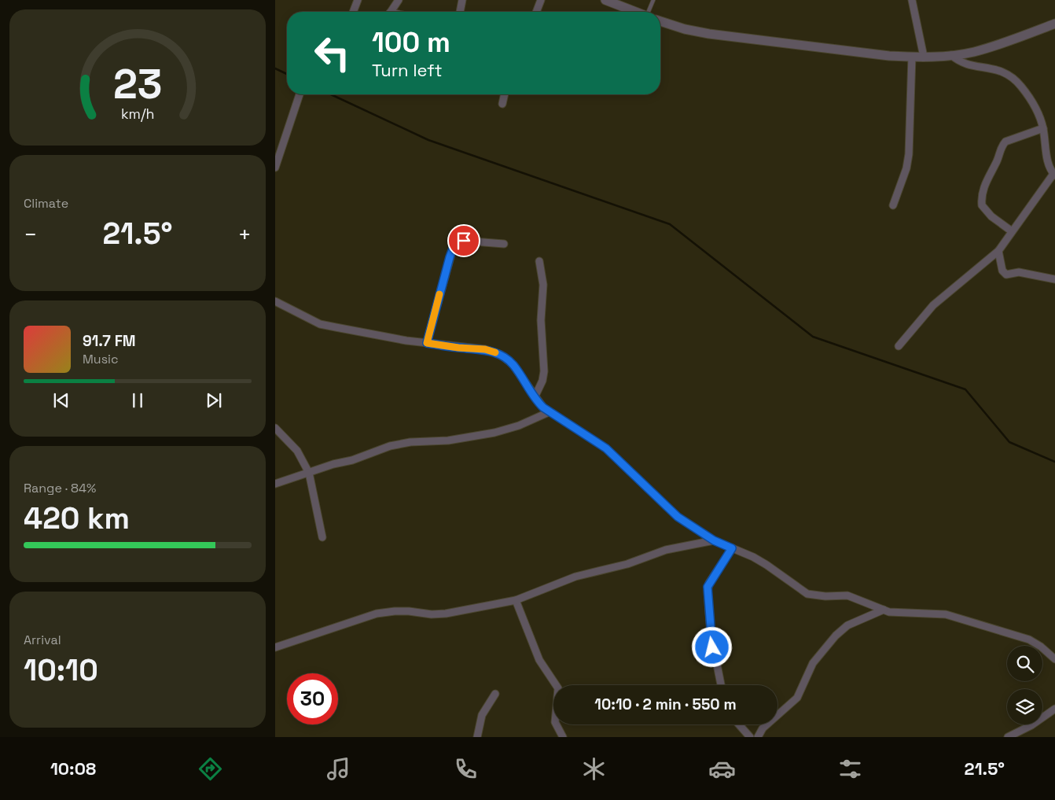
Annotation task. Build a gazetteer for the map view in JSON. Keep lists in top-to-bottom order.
{
  "page": {
    "turn": ["100 m", "Turn left"],
    "tile": [
      "Climate",
      ["Range · 84%", "420 km"],
      ["Arrival", "10:10"]
    ],
    "heat": ["−", "21.5°", "+"],
    "song": ["91.7 FM", "Music"],
    "limit": "30",
    "trip": "10:10 · 2 min · 550 m",
    "tabs": ["10:08", "21.5°"],
    "gauge": ["23", "km/h"]
  }
}
